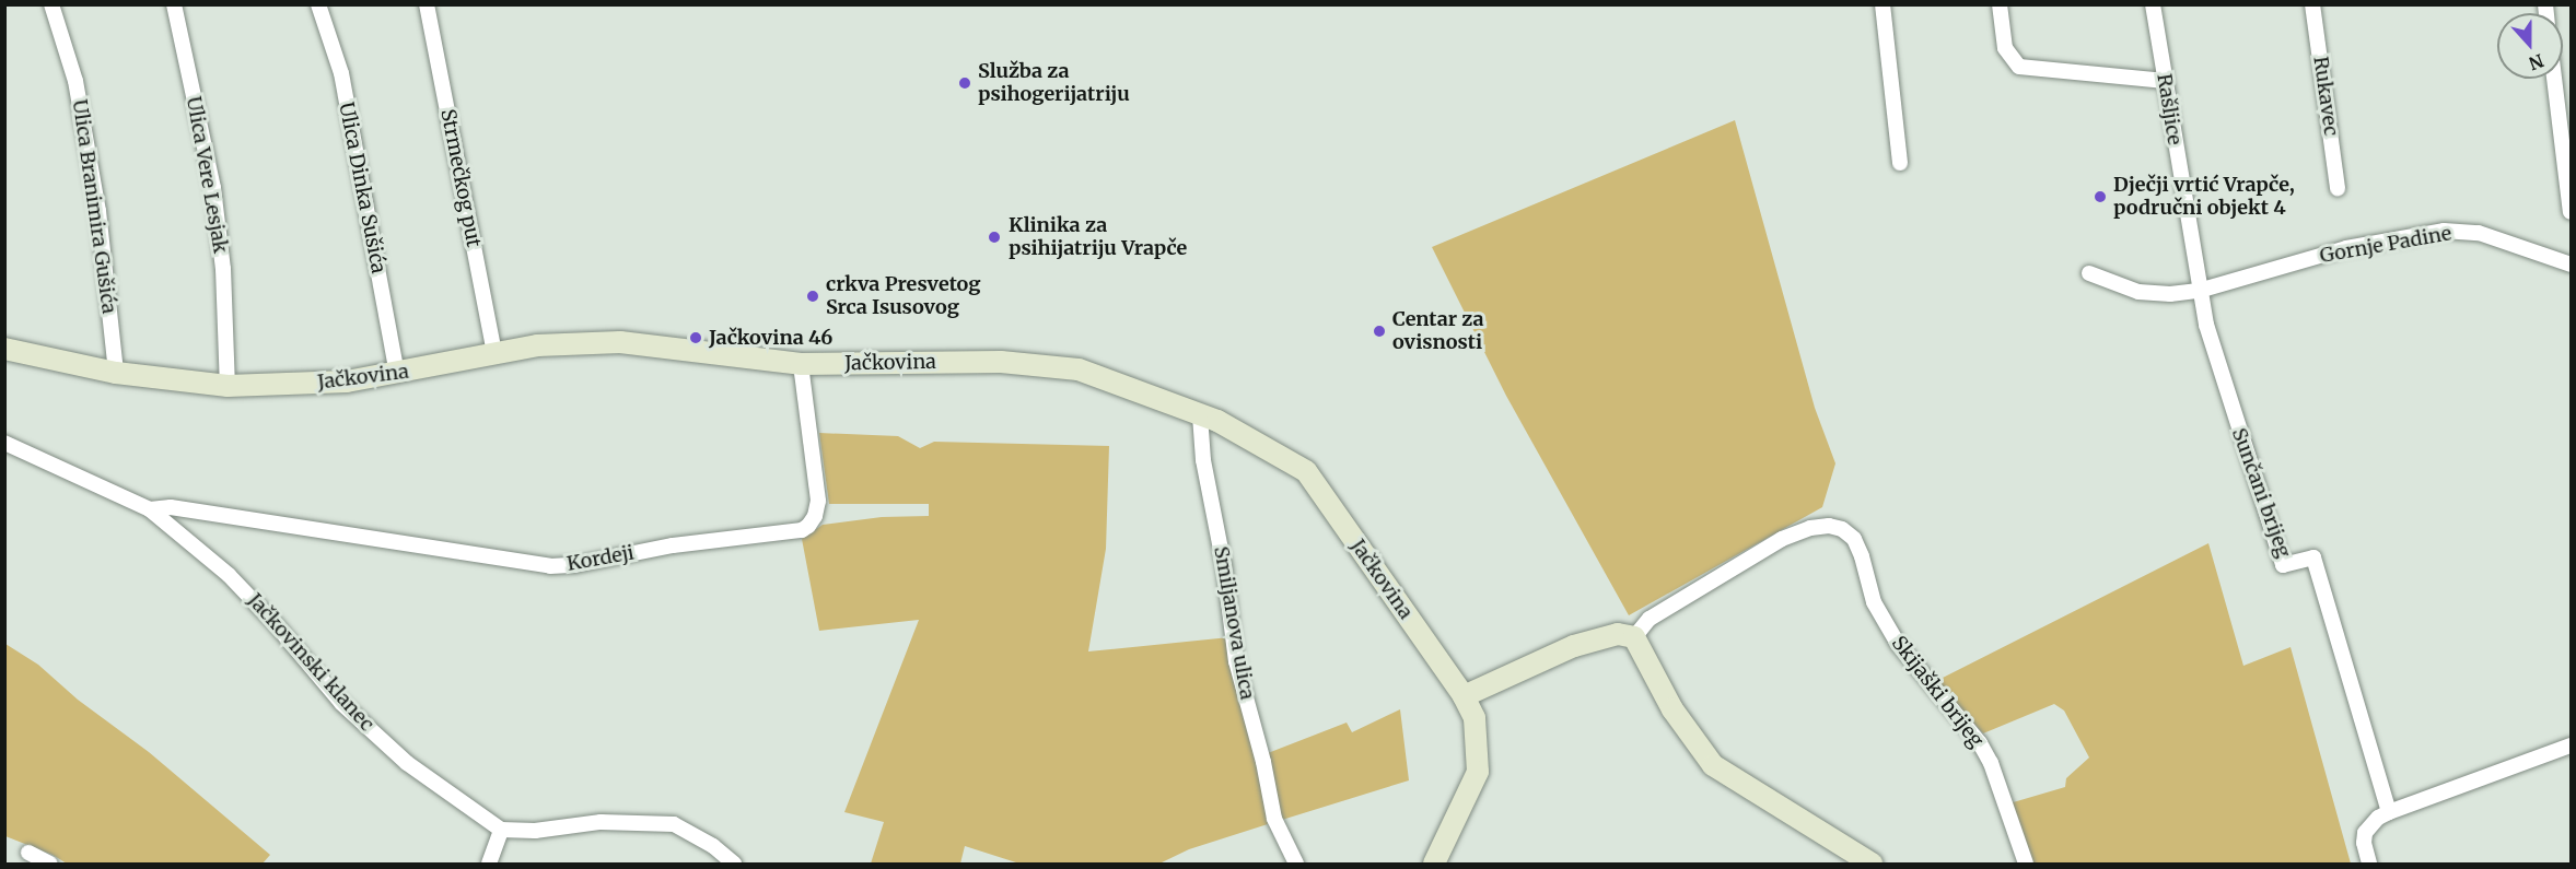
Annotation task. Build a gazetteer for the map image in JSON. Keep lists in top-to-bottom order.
{
  "streets": {
    "street": [
      "Rukavec",
      "Rašljice",
      "Ulica Vere Lesjak",
      "Strmečkog put",
      "Ulica Dinka Sušića",
      "Ulica Branimira Gušića",
      "Gornje Padine",
      "Jačkovina",
      "Sunčani brijeg",
      "Kordeji",
      "Smiljanova ulica",
      "Jačkovinski klanec",
      "Skijaški brijeg"
    ]
  },
  "crossings": [
    ["Rašljice", "Gornje Padine"],
    ["Rašljice", "Sunčani brijeg"],
    ["Ulica Vere Lesjak", "Jačkovina"],
    ["Strmečkog put", "Jačkovina"],
    ["Ulica Dinka Sušića", "Jačkovina"],
    ["Ulica Branimira Gušića", "Jačkovina"],
    ["Gornje Padine", "Sunčani brijeg"],
    ["Jačkovina", "Kordeji"],
    ["Jačkovina", "Smiljanova ulica"],
    ["Kordeji", "Jačkovinski klanec"]
  ],
  "places": [
    "Služba za psihogerijatriju",
    "Dječji vrtić Vrapče, područni objekt 4",
    "Klinika za psihijatriju Vrapče",
    "crkva Presvetog Srca Isusovog",
    "Centar za ovisnosti",
    "Jačkovina 46"
  ],
  "north": "bottom"
}
